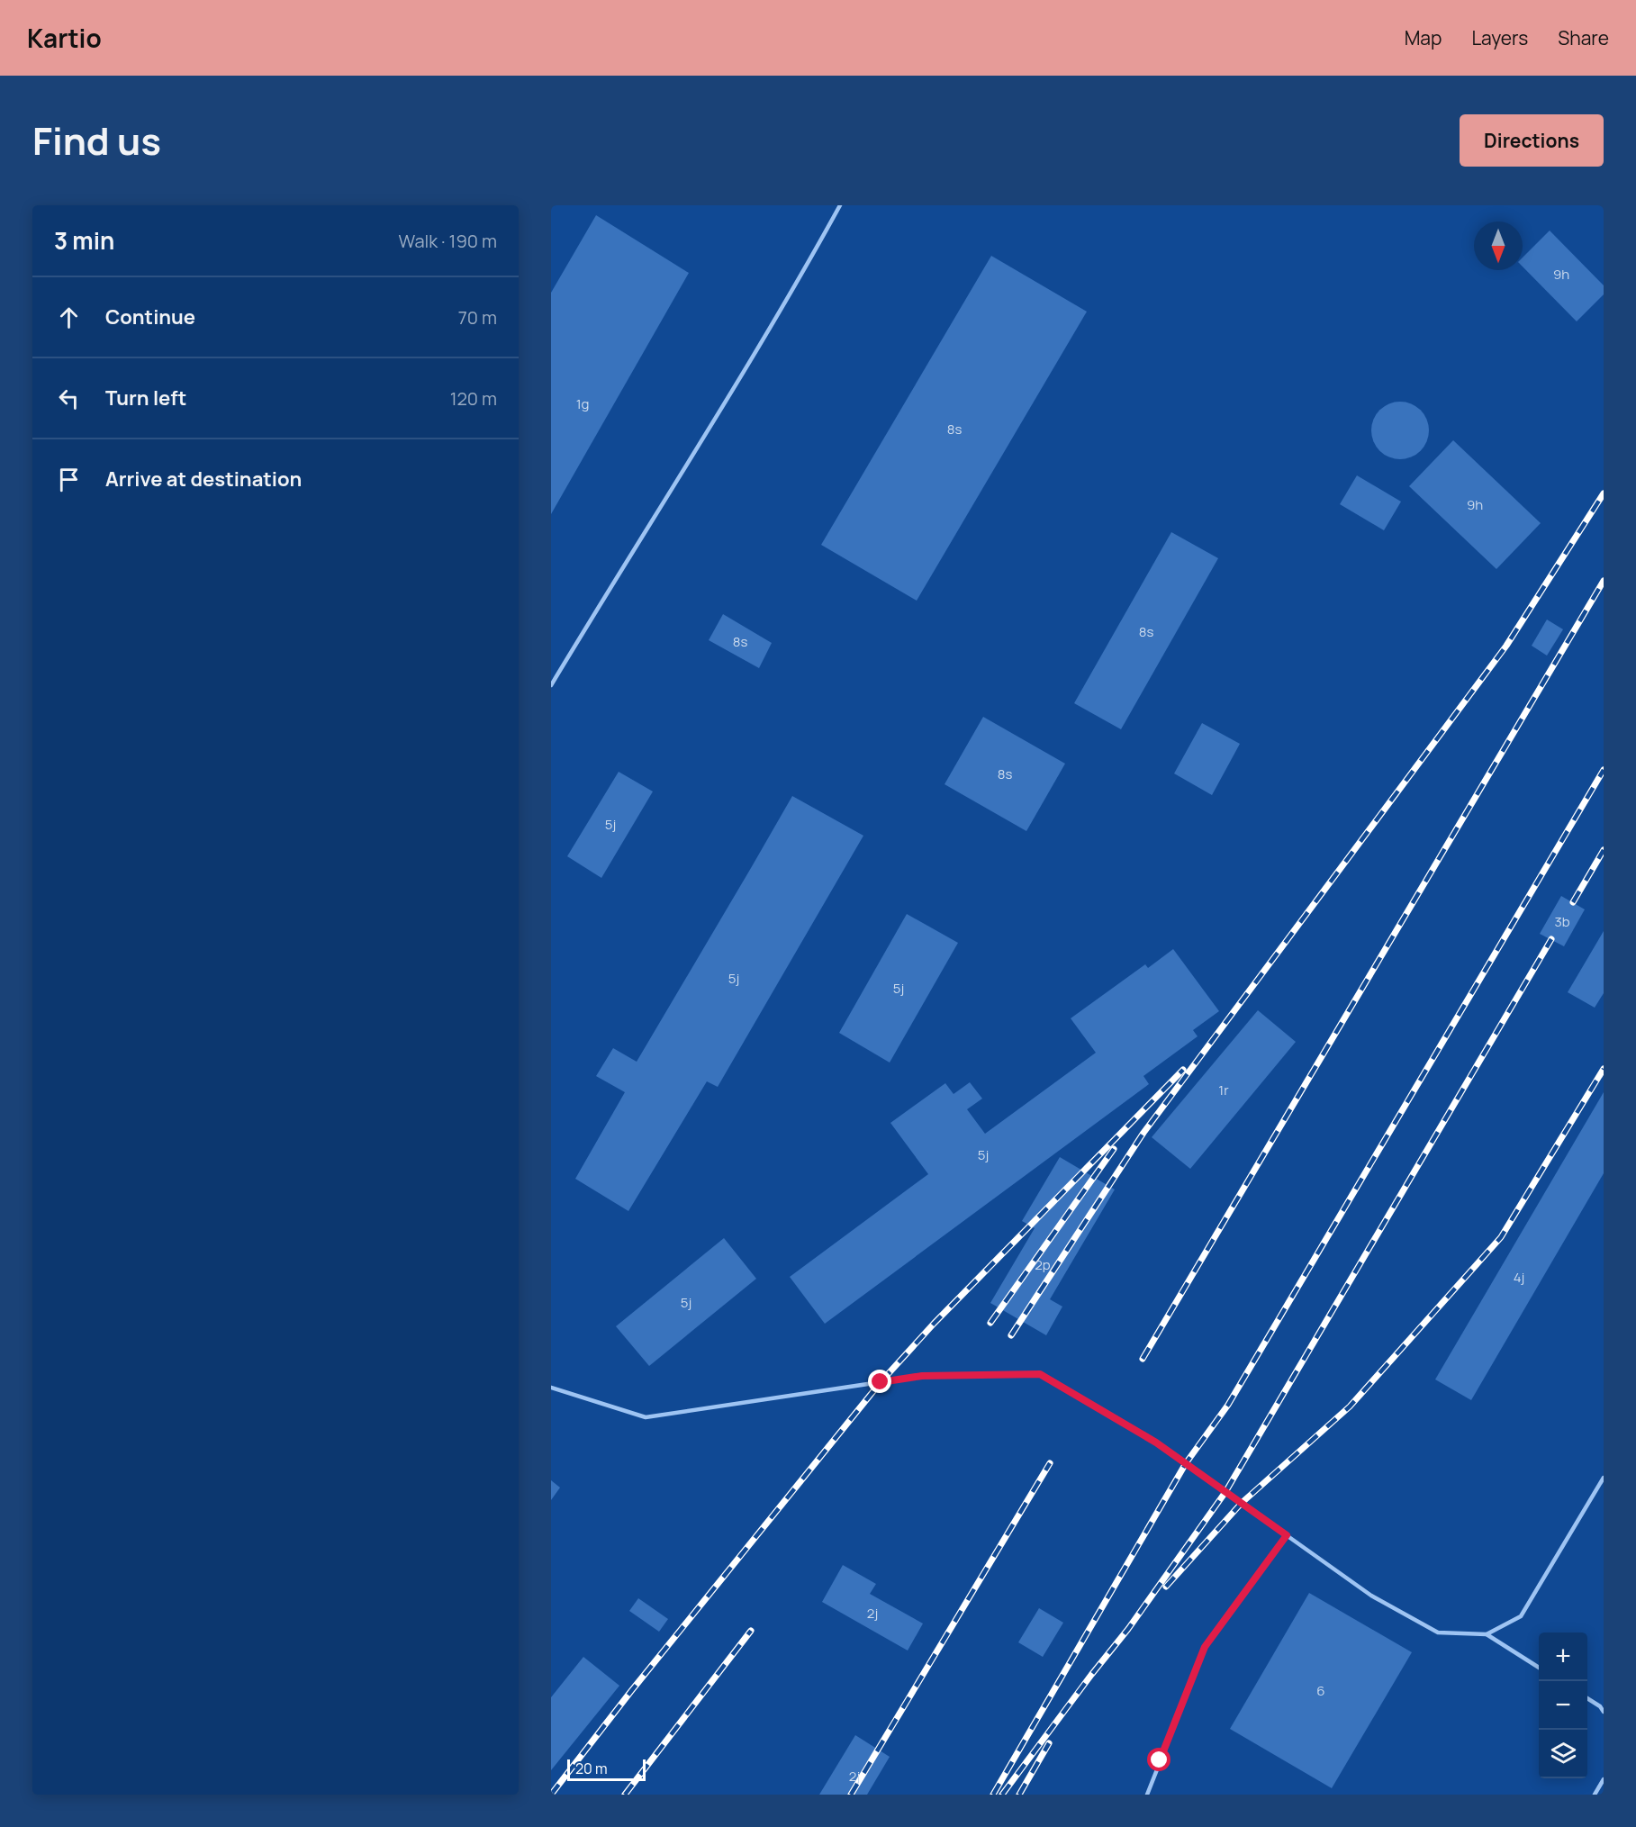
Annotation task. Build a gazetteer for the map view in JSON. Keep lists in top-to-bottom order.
{
  "house_numbers": [
    "9h",
    "1g",
    "8s",
    "9h",
    "8s",
    "8s",
    "8s",
    "5j",
    "3b",
    "5j",
    "5j",
    "1r",
    "5j",
    "2p",
    "4j",
    "5j",
    "2j",
    "6",
    "2j"
  ],
  "scale_bar": "20 m",
  "north": "bottom",
  "page": {
    "header": "Kartio",
    "nav": ["Map", "Layers", "Share"],
    "title": "Find us",
    "buttons": "Directions",
    "heading": ["3 min", "Walk · 190 m"],
    "list": [
      ["Continue", "70 m"],
      ["Turn left", "120 m"],
      "Arrive at destination"
    ],
    "map_buttons": ["+", "−"],
    "scale": "20 m"
  }
}
